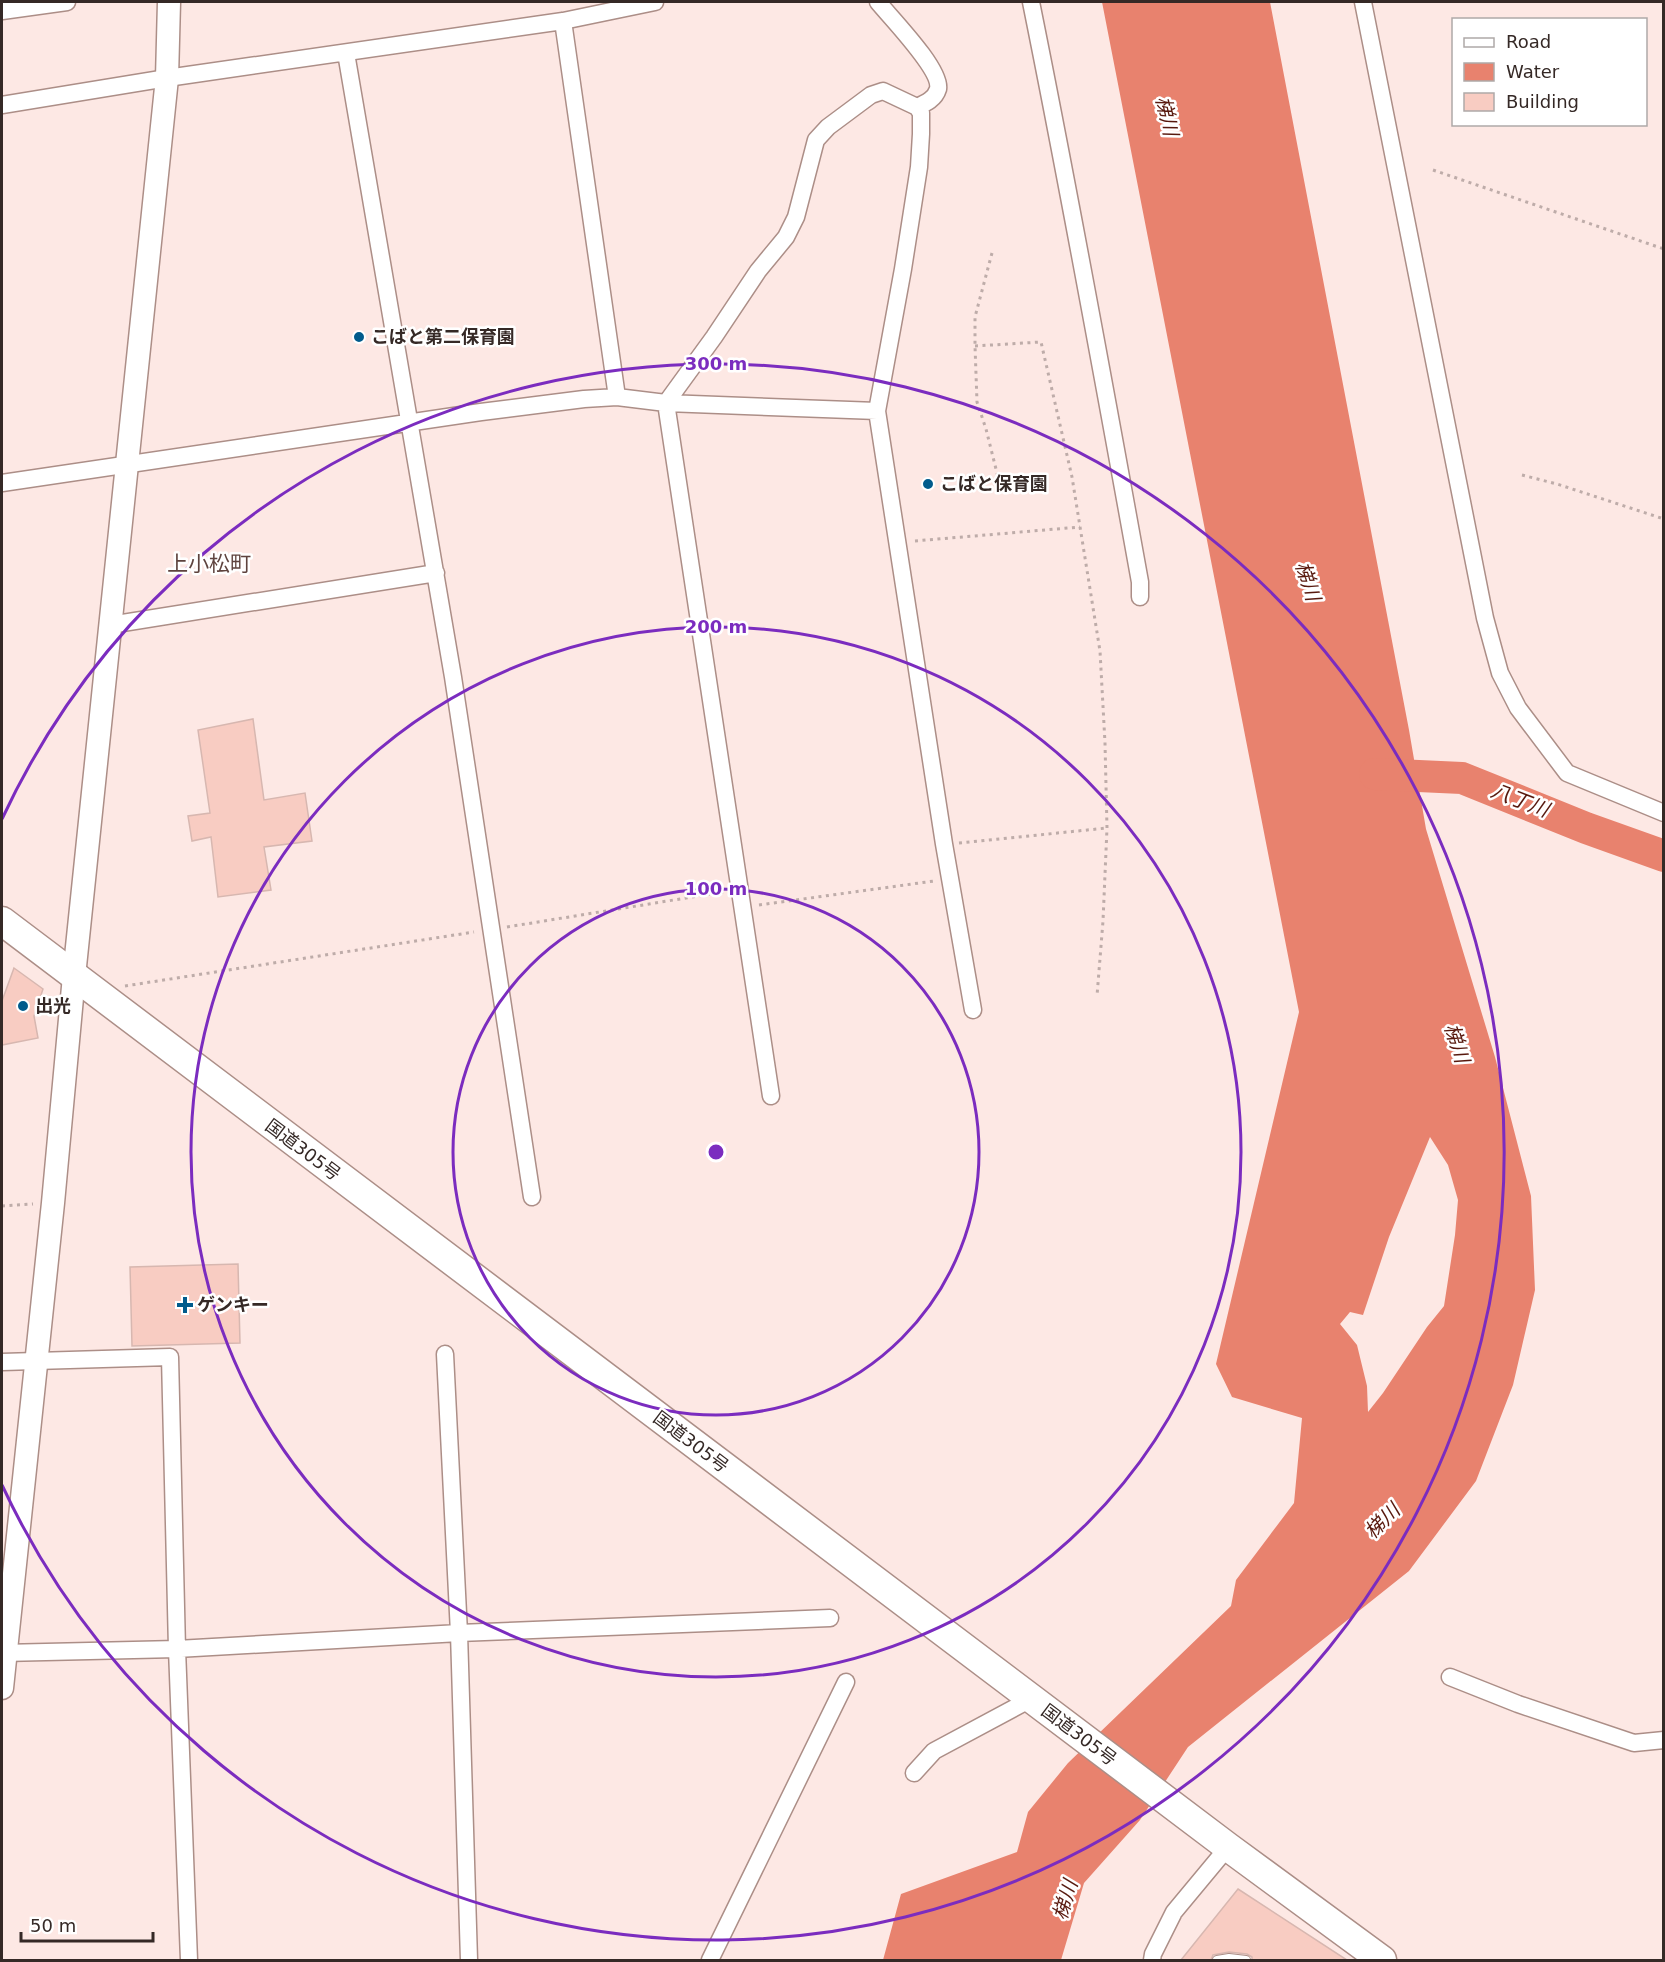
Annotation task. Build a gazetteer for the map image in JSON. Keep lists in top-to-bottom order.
{
  "streets": {
    "highway": ["国道305号"]
  },
  "districts": ["上小松町"],
  "water": ["梯川", "八丁川"],
  "places": {
    "other": ["こばと第二保育園", "こばと保育園", "出光"],
    "health": ["ゲンキー"]
  },
  "legend": ["Road", "Water", "Building"],
  "scale_bar": "50 m",
  "rings": ["300 m", "200 m", "100 m"]
}
